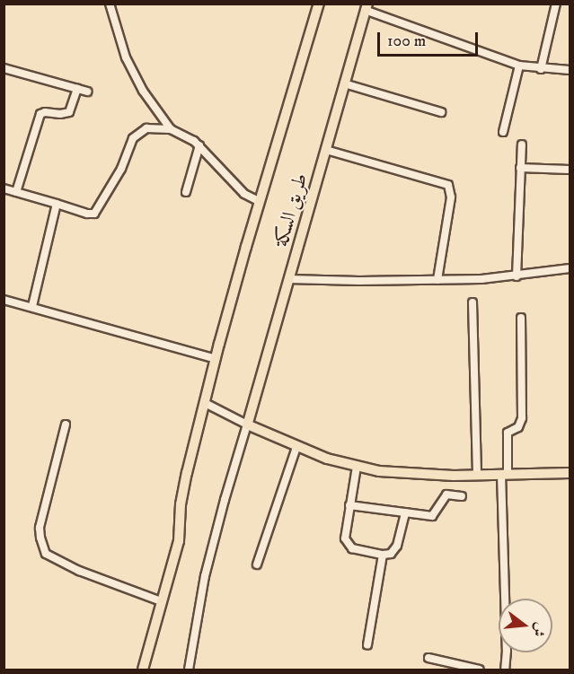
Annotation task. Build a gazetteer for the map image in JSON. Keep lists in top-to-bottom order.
{
  "streets": {
    "main road": ["طريق السكة"]
  },
  "scale_bar": "100 m",
  "north": "right"
}
